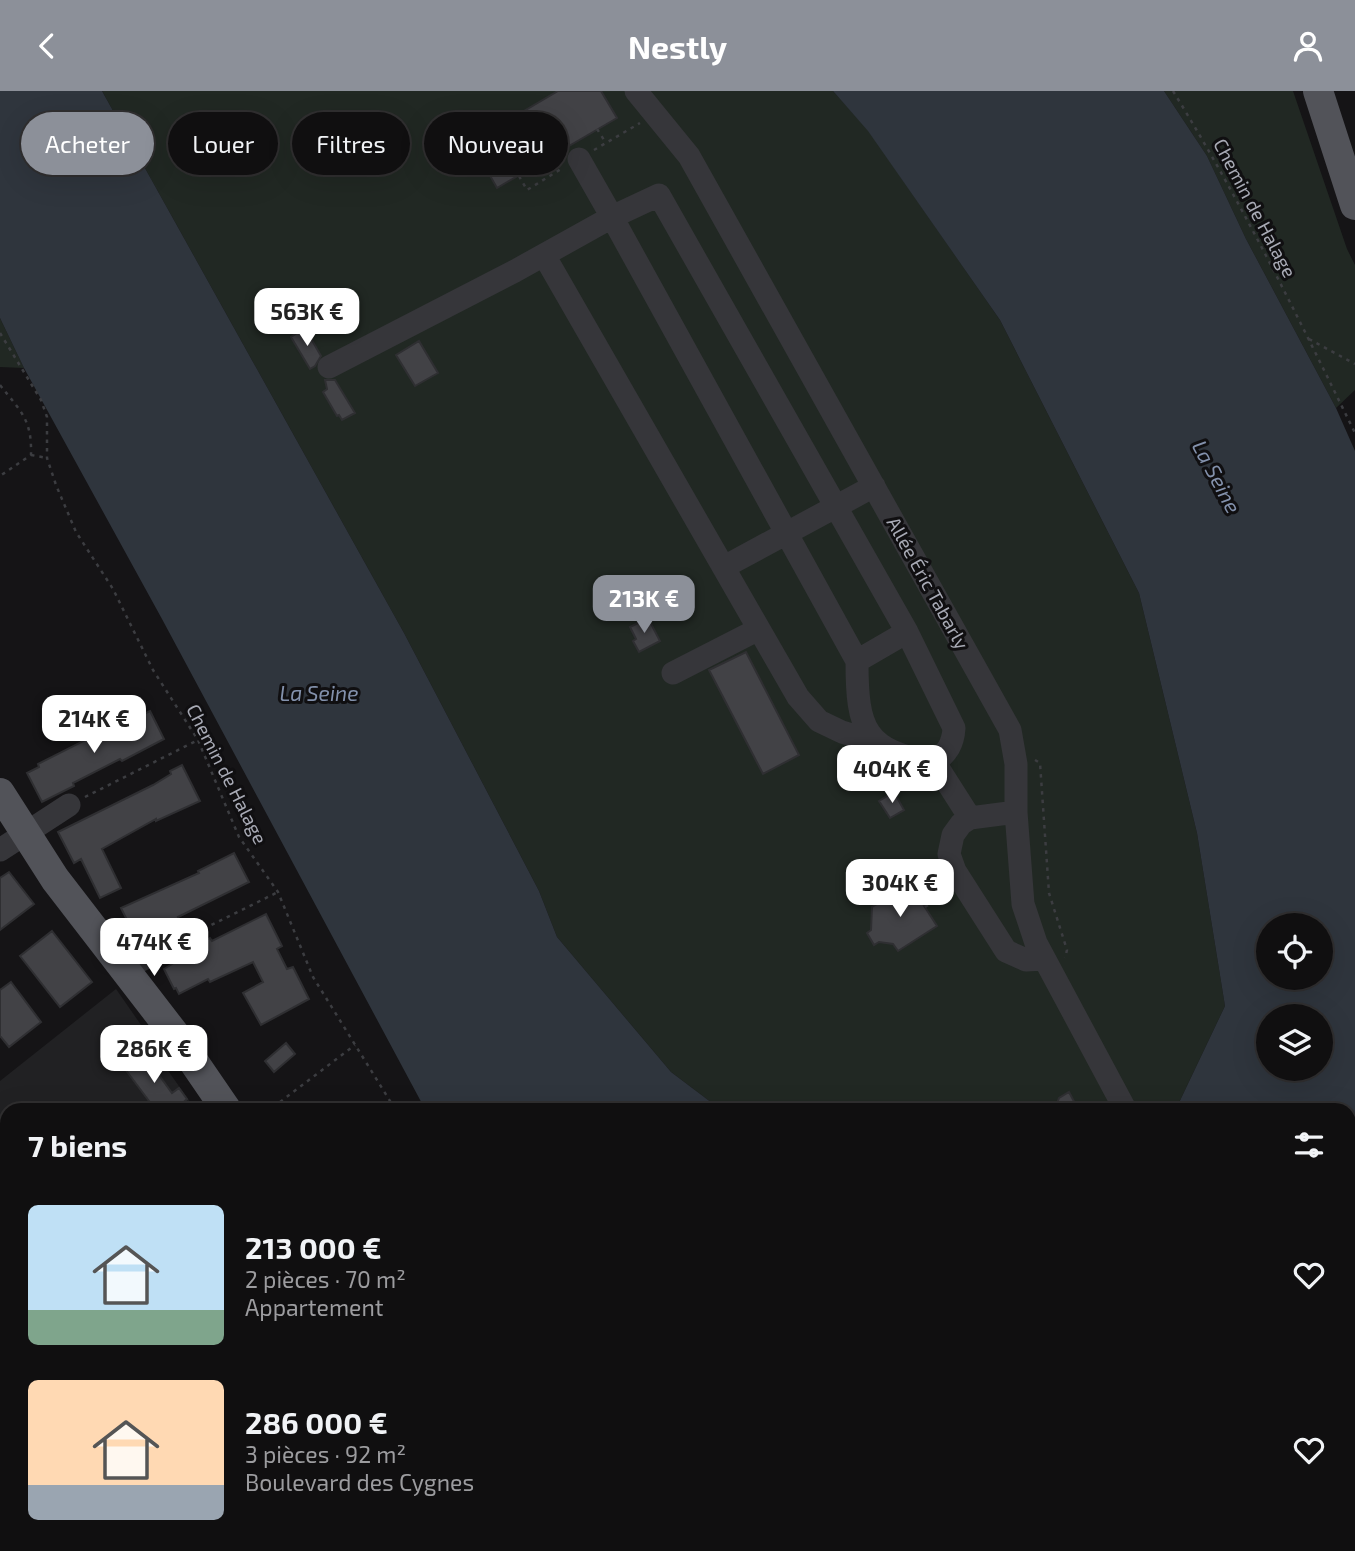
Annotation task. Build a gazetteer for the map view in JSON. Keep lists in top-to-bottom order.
{
  "streets": {
    "street": ["Allée Éric Tabarly"],
    "path": ["Chemin de Halage"]
  },
  "water": ["La Seine"],
  "page": {
    "header": "Nestly",
    "chip": [
      "Acheter",
      "Louer",
      "Filtres",
      "Nouveau"
    ],
    "price": [
      "563K €",
      "213K €",
      "214K €",
      "404K €",
      "304K €",
      "474K €",
      "286K €"
    ],
    "heading": "7 biens",
    "list": [
      {
        "name": "213 000 €",
        "note": "2 pièces · 70 m² · Appartement"
      },
      {
        "name": "286 000 €",
        "note": "3 pièces · 92 m² · Boulevard des Cygnes"
      }
    ]
  }
}
